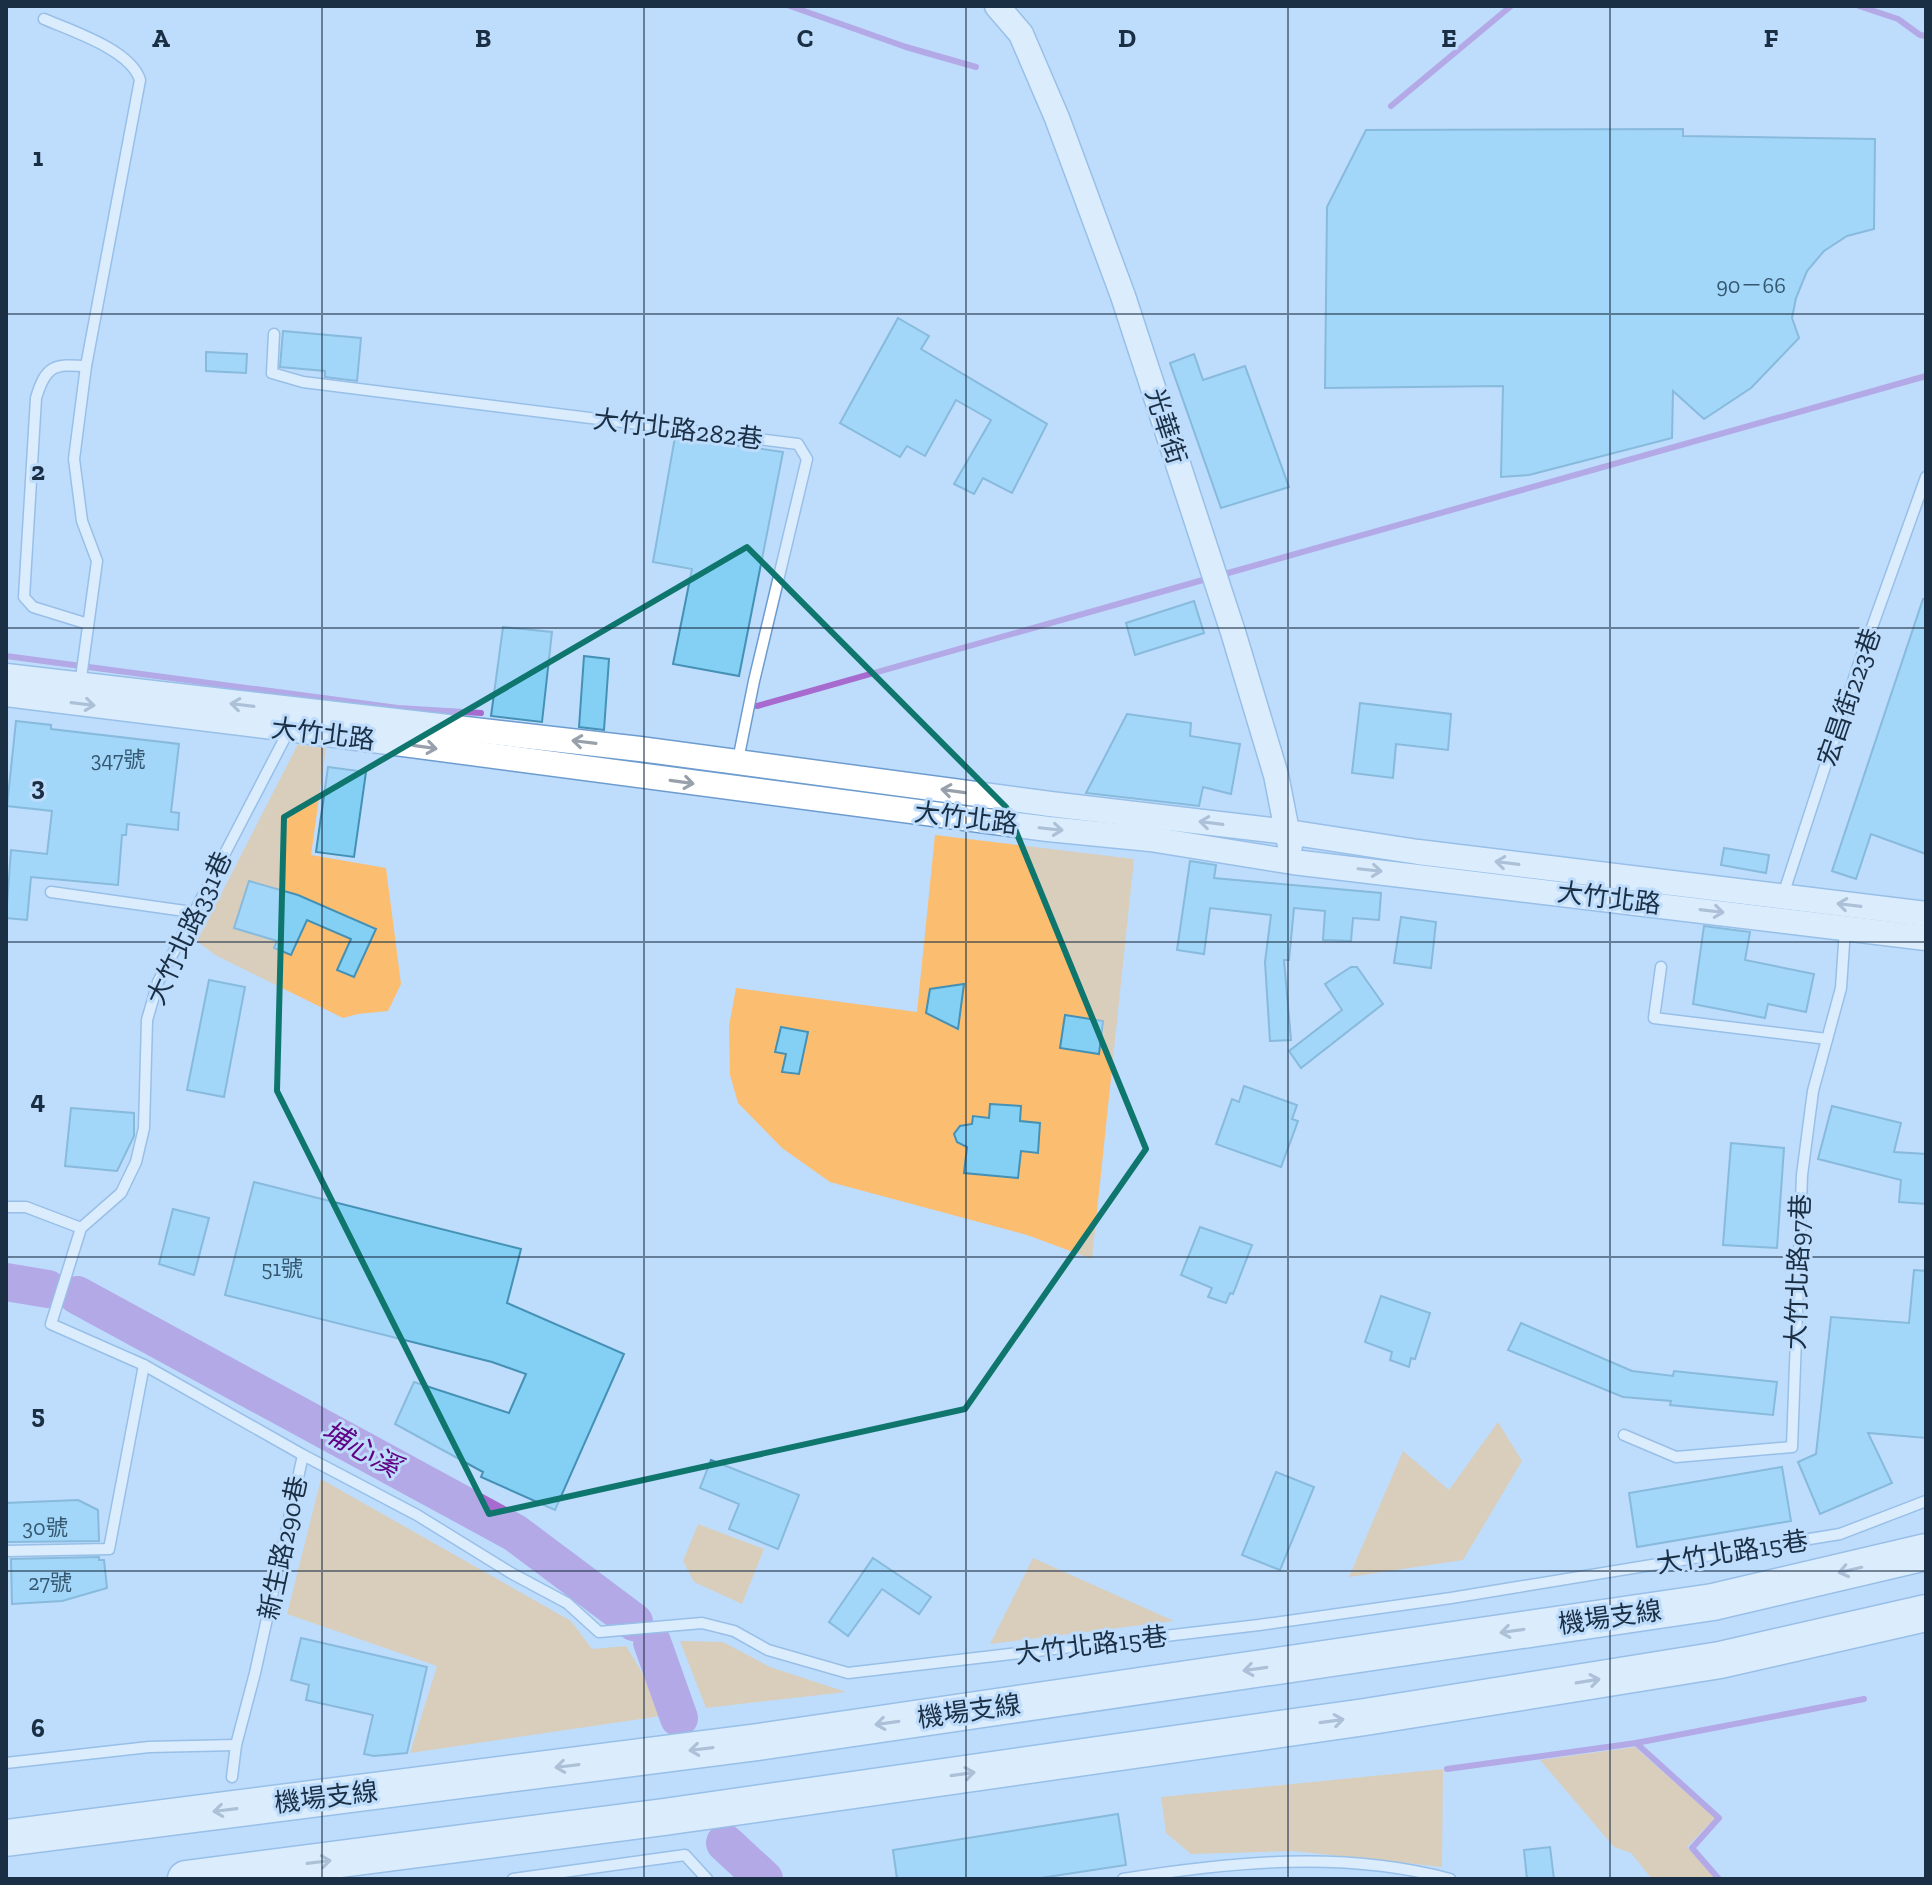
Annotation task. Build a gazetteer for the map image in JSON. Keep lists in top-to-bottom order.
{
  "streets": {
    "highway": ["機場支線"],
    "street": ["光華街", "大竹北路"],
    "lane": [
      "大竹北路282巷",
      "宏昌街223巷",
      "大竹北路331巷",
      "大竹北路97巷",
      "新生路290巷",
      "大竹北路15巷"
    ]
  },
  "crossings": [
    ["光華街", "大竹北路"],
    ["大竹北路282巷", "大竹北路"],
    ["宏昌街223巷", "大竹北路"],
    ["大竹北路", "大竹北路331巷"],
    ["大竹北路", "大竹北路97巷"],
    ["大竹北路331巷", "新生路290巷"],
    ["新生路290巷", "大竹北路15巷"]
  ],
  "water": ["埔心溪"],
  "house_numbers": [
    "90－66",
    "347號",
    "51號",
    "30號",
    "27號"
  ],
  "grid": {
    "columns": [
      "A",
      "B",
      "C",
      "D",
      "E",
      "F"
    ],
    "rows": [
      "1",
      "2",
      "3",
      "4",
      "5",
      "6"
    ]
  }
}
